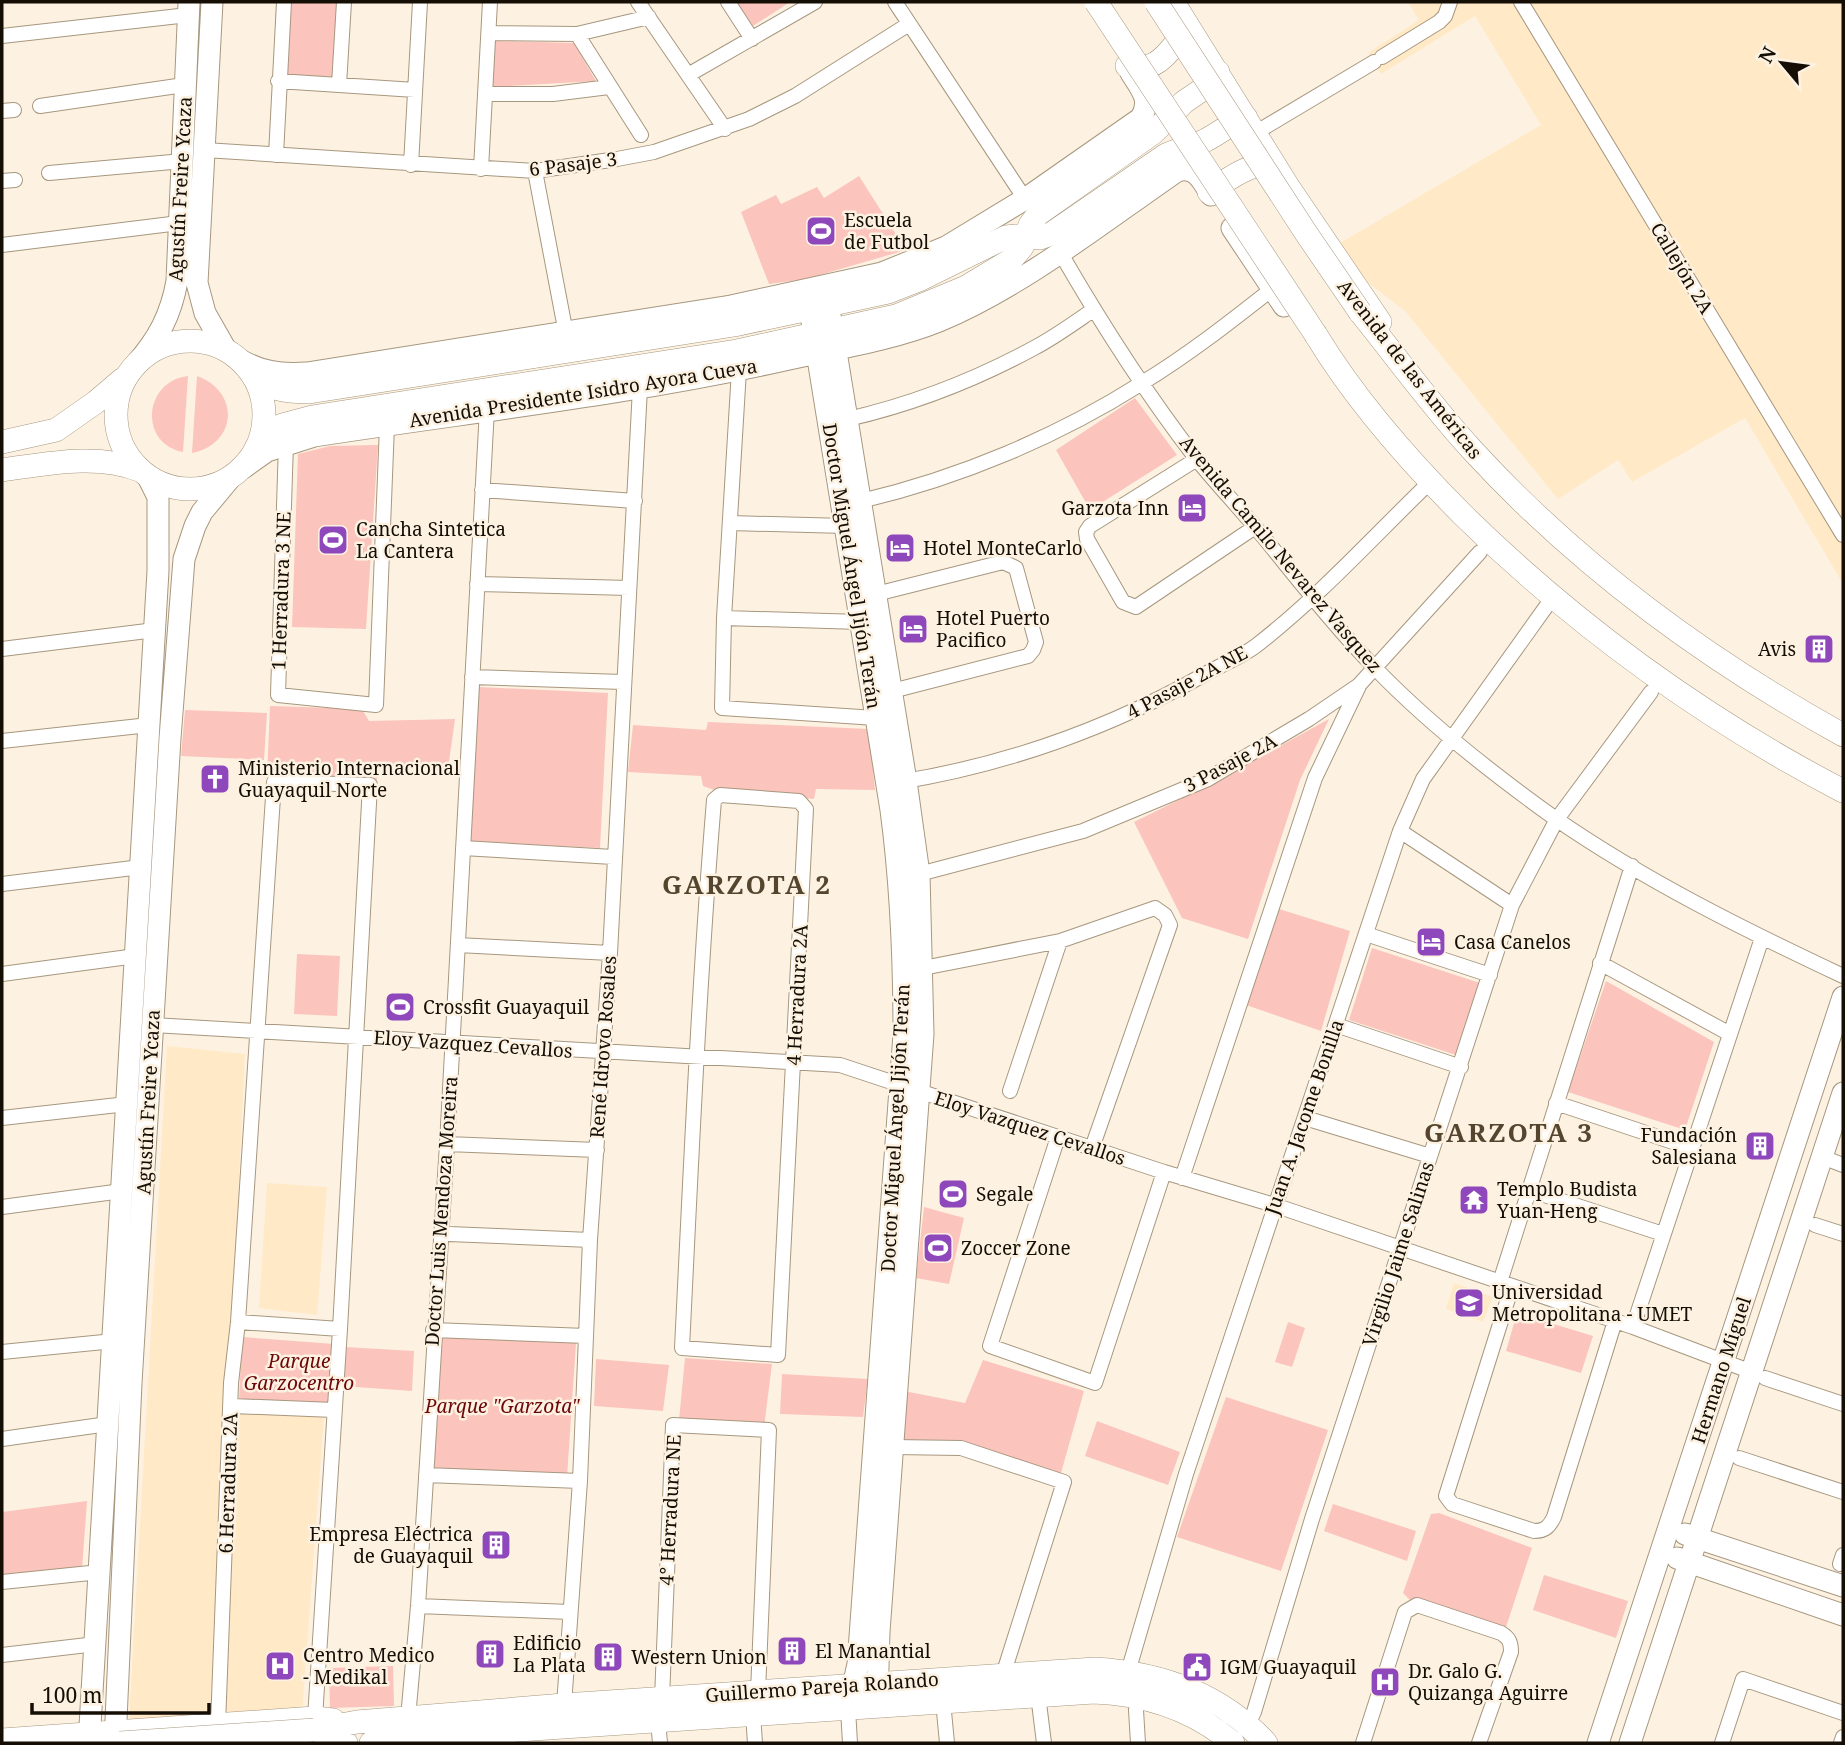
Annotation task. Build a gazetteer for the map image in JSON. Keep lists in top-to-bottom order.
{
  "streets": {
    "main road": [
      "Agustín Freire Ycaza",
      "Avenida de las Américas",
      "Avenida Presidente Isidro Ayora Cueva",
      "Doctor Miguel Ángel Jijón Terán",
      "Hermano Miguel",
      "Guillermo Pareja Rolando"
    ],
    "street": [
      "6 Pasaje 3",
      "Callejón 2A",
      "Avenida Camilo Nevarez Vasquez",
      "1 Herradura 3 NE",
      "4 Pasaje 2A NE",
      "3 Pasaje 2A",
      "4 Herradura 2A",
      "Eloy Vazquez Cevallos",
      "René Idrovo Rosales",
      "Juan A. Jacome Bonilla",
      "Doctor Luis Mendoza Moreira",
      "Virgilio Jaime Salinas",
      "6 Herradura 2A",
      "4° Herradura NE"
    ]
  },
  "crossings": [
    ["6 Pasaje 3", "Agustín Freire Ycaza"],
    ["Agustín Freire Ycaza", "Avenida Presidente Isidro Ayora Cueva"],
    ["Agustín Freire Ycaza", "Eloy Vazquez Cevallos"],
    ["Avenida Presidente Isidro Ayora Cueva", "Avenida Camilo Nevarez Vasquez"],
    ["Avenida Presidente Isidro Ayora Cueva", "Doctor Miguel Ángel Jijón Terán"],
    ["Avenida Presidente Isidro Ayora Cueva", "1 Herradura 3 NE"],
    ["Avenida Presidente Isidro Ayora Cueva", "René Idrovo Rosales"],
    ["Avenida Presidente Isidro Ayora Cueva", "Doctor Luis Mendoza Moreira"],
    ["Avenida Camilo Nevarez Vasquez", "4 Pasaje 2A NE"],
    ["Avenida Camilo Nevarez Vasquez", "3 Pasaje 2A"],
    ["Avenida Camilo Nevarez Vasquez", "Juan A. Jacome Bonilla"],
    ["Avenida Camilo Nevarez Vasquez", "Virgilio Jaime Salinas"],
    ["Doctor Miguel Ángel Jijón Terán", "4 Pasaje 2A NE"],
    ["Doctor Miguel Ángel Jijón Terán", "3 Pasaje 2A"],
    ["Doctor Miguel Ángel Jijón Terán", "Eloy Vazquez Cevallos"],
    ["Doctor Miguel Ángel Jijón Terán", "Guillermo Pareja Rolando"],
    ["4 Herradura 2A", "Eloy Vazquez Cevallos"],
    ["Eloy Vazquez Cevallos", "René Idrovo Rosales"],
    ["Eloy Vazquez Cevallos", "Juan A. Jacome Bonilla"],
    ["Eloy Vazquez Cevallos", "Doctor Luis Mendoza Moreira"],
    ["Eloy Vazquez Cevallos", "Virgilio Jaime Salinas"],
    ["Eloy Vazquez Cevallos", "Hermano Miguel"],
    ["Eloy Vazquez Cevallos", "6 Herradura 2A"],
    ["René Idrovo Rosales", "Guillermo Pareja Rolando"],
    ["Juan A. Jacome Bonilla", "Guillermo Pareja Rolando"],
    ["Doctor Luis Mendoza Moreira", "Guillermo Pareja Rolando"],
    ["Virgilio Jaime Salinas", "Guillermo Pareja Rolando"],
    ["4° Herradura NE", "Guillermo Pareja Rolando"]
  ],
  "districts": ["GARZOTA 2", "GARZOTA 3"],
  "parks": ["Parque Garzocentro", "Parque \"Garzota\""],
  "places": {
    "sports": [
      "Escuela de Futbol",
      "Cancha Sintetica La Cantera",
      "Crossfit Guayaquil",
      "Segale",
      "Zoccer Zone"
    ],
    "hotel": [
      "Garzota Inn",
      "Hotel MonteCarlo",
      "Hotel Puerto Pacifico",
      "Casa Canelos"
    ],
    "building": [
      "Avis",
      "Fundación Salesiana",
      "Empresa Eléctrica de Guayaquil",
      "El Manantial",
      "Edificio La Plata",
      "Western Union"
    ],
    "church": ["Ministerio Internacional Guayaquil Norte"],
    "temple": ["Templo Budista Yuan-Heng"],
    "school or university": ["Universidad Metropolitana - UMET"],
    "hospital": ["Centro Medico - Medikal", "Dr. Galo G. Quizanga Aguirre"],
    "public building": ["IGM Guayaquil"]
  },
  "scale_bar": "100 m",
  "north": "top left"
}
